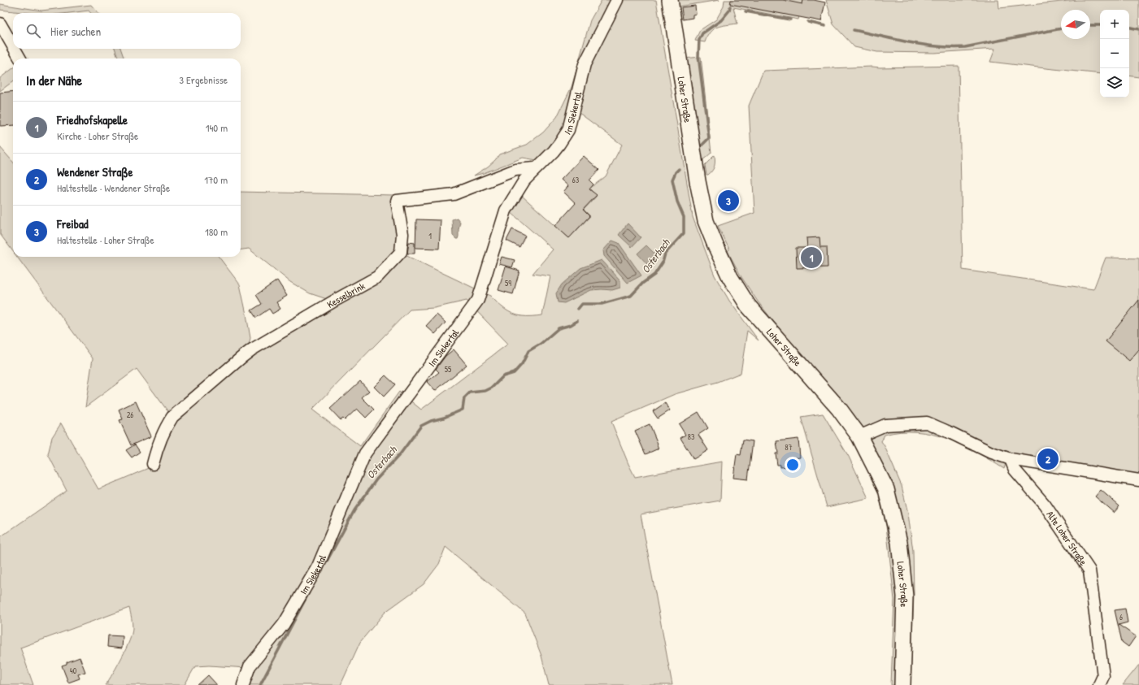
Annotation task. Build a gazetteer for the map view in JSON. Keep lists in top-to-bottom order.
{
  "streets": {
    "street": [
      "Loher Straße",
      "Im Siekertal",
      "Kesselbrink",
      "Alte Loher Straße"
    ]
  },
  "crossings": [
    ["Im Siekertal", "Kesselbrink"]
  ],
  "water": ["Osterbach"],
  "house_numbers": [
    "63",
    "1",
    "59",
    "55",
    "26",
    "83",
    "87",
    "6",
    "40"
  ],
  "north": "left",
  "page": {
    "map_buttons": ["+", "−"],
    "search": "Hier suchen",
    "heading": ["In der Nähe", "3 Ergebnisse"],
    "list": [
      {
        "mark": "1",
        "name": "Friedhofskapelle",
        "note": "Kirche · Loher Straße",
        "value": "140 m"
      },
      {
        "mark": "2",
        "name": "Wendener Straße",
        "note": "Haltestelle · Wendener Straße",
        "value": "170 m"
      },
      {
        "mark": "3",
        "name": "Freibad",
        "note": "Haltestelle · Loher Straße",
        "value": "180 m"
      }
    ],
    "pins": ["3", "1", "2"]
  }
}
